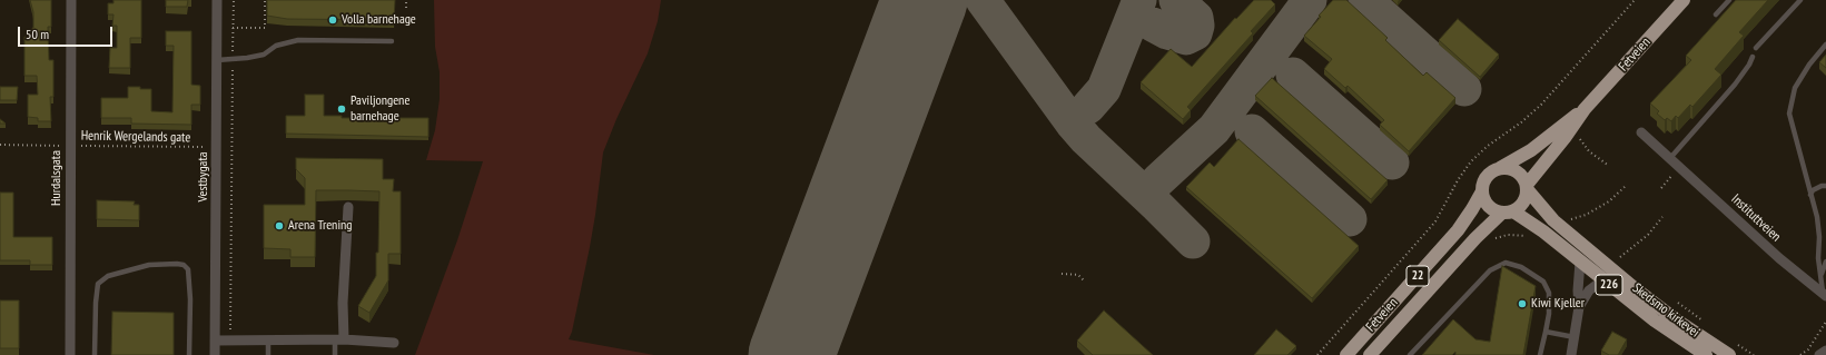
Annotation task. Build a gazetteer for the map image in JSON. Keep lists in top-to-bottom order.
{
  "streets": {
    "highway": [
      "Fetveien",
      "22",
      "226",
      "Skedsmo kirkevei"
    ],
    "street": ["Vestbygata", "Hurdalsgata", "Instituttveien"],
    "path": ["Henrik Wergelands gate"]
  },
  "crossings": [
    ["Fetveien", "22"],
    ["Fetveien", "Skedsmo kirkevei"],
    ["Henrik Wergelands gate", "Vestbygata"],
    ["Henrik Wergelands gate", "Hurdalsgata"],
    ["22", "Skedsmo kirkevei"]
  ],
  "places": [
    "Volla barnehage",
    "Paviljongene barnehage",
    "Arena Trening",
    "Kiwi Kjeller"
  ],
  "scale_bar": "50 m"
}
